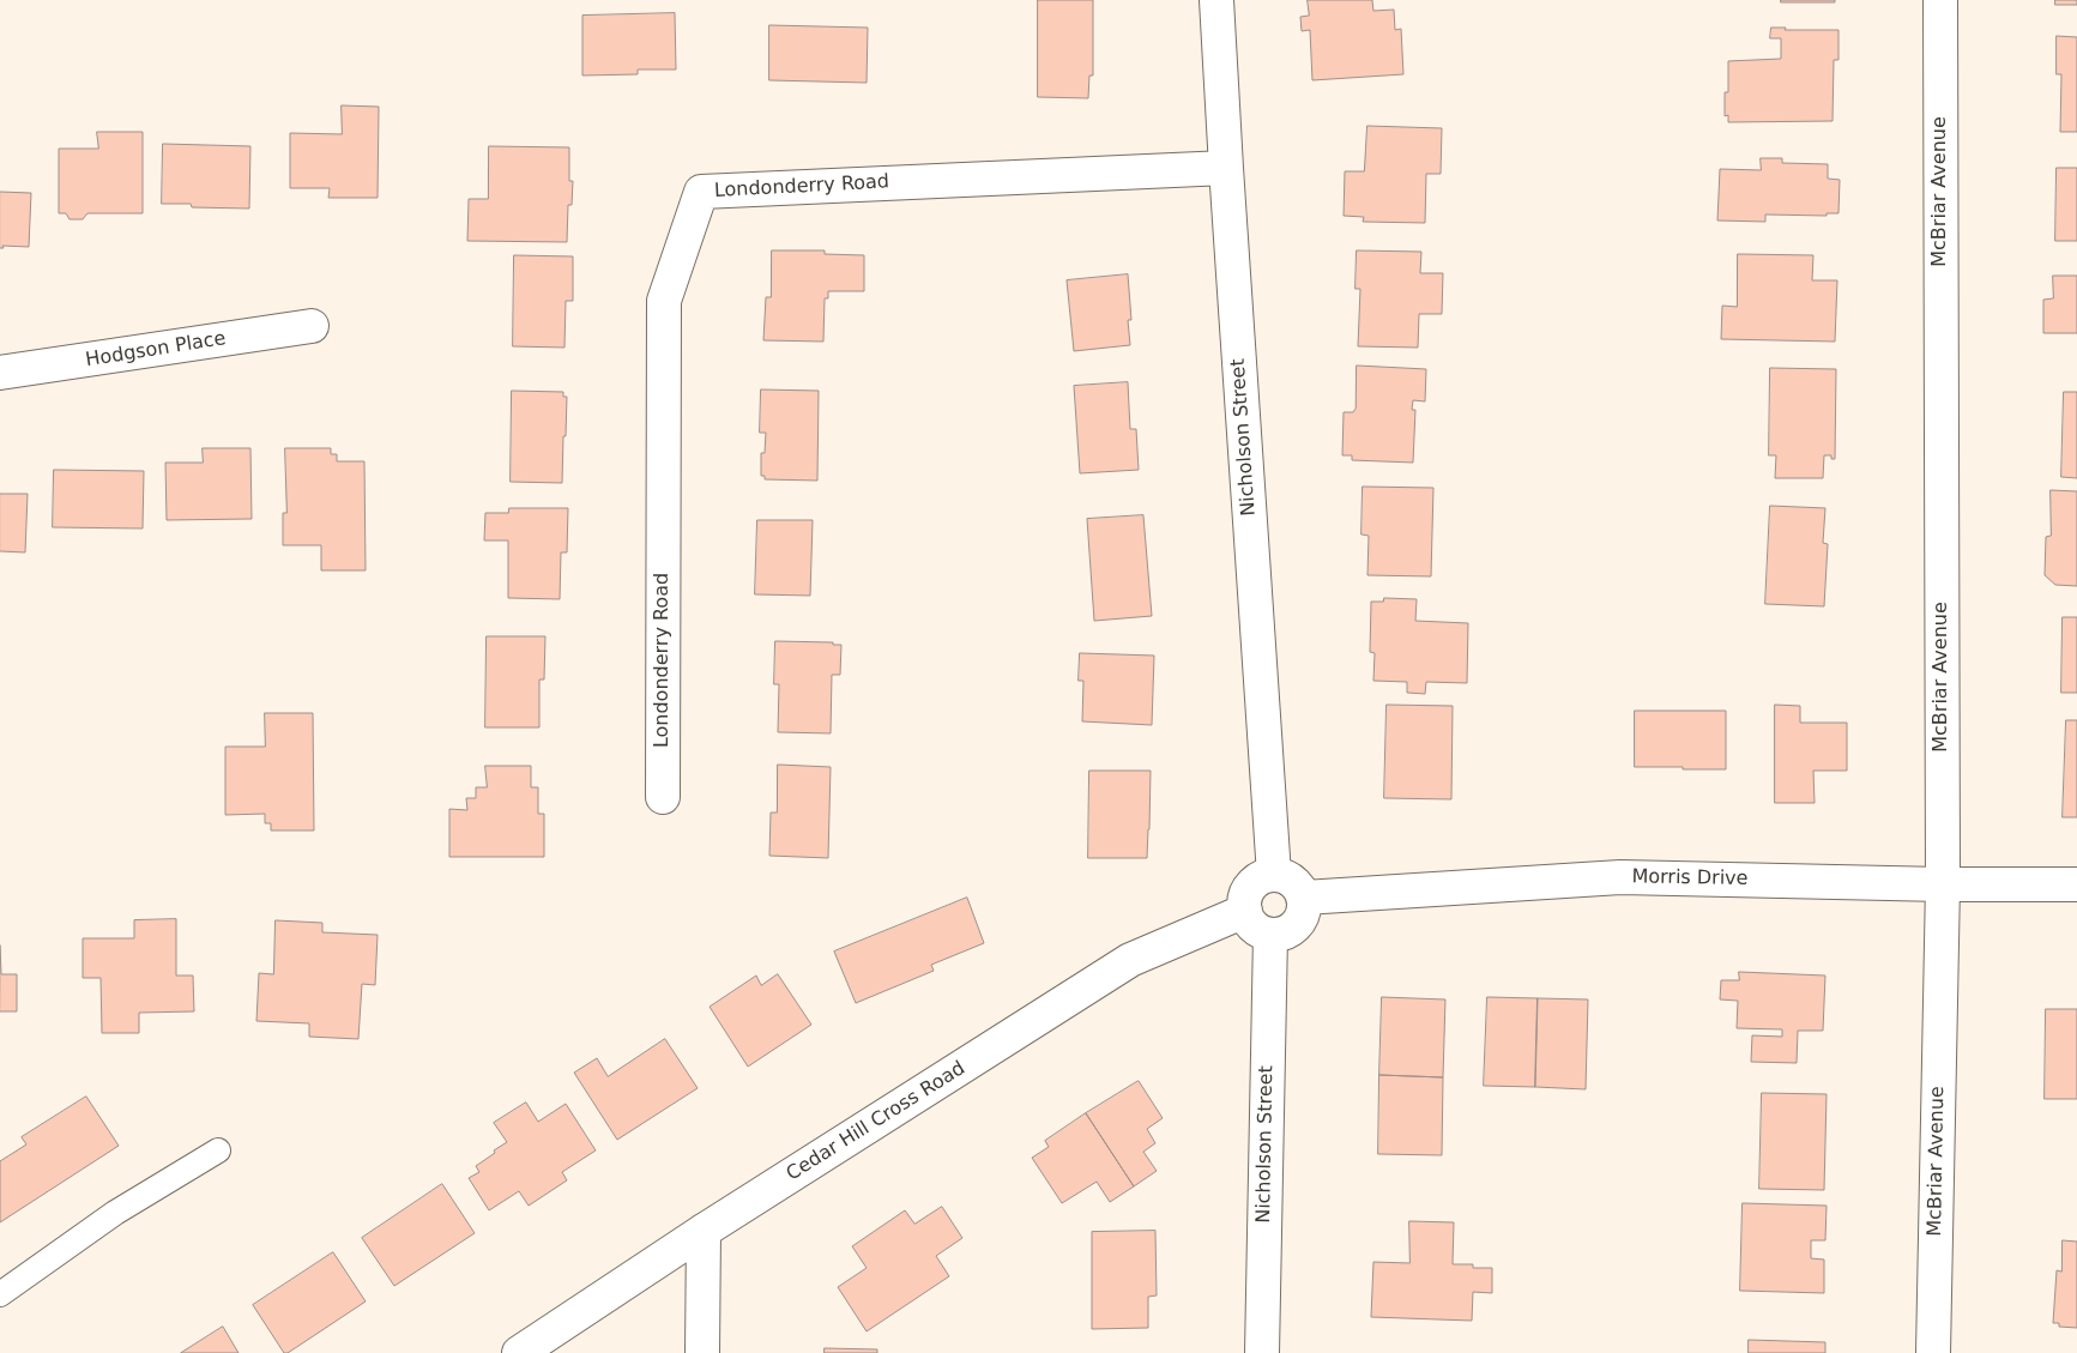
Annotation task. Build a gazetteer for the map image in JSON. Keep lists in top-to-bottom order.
{
  "streets": {
    "street": [
      "Londonderry Road",
      "McBriar Avenue",
      "Hodgson Place",
      "Nicholson Street",
      "Morris Drive",
      "Cedar Hill Cross Road"
    ]
  },
  "crossings": [
    ["Londonderry Road", "Nicholson Street"],
    ["McBriar Avenue", "Morris Drive"],
    ["Nicholson Street", "Morris Drive"],
    ["Nicholson Street", "Cedar Hill Cross Road"],
    ["Morris Drive", "Cedar Hill Cross Road"]
  ]
}
